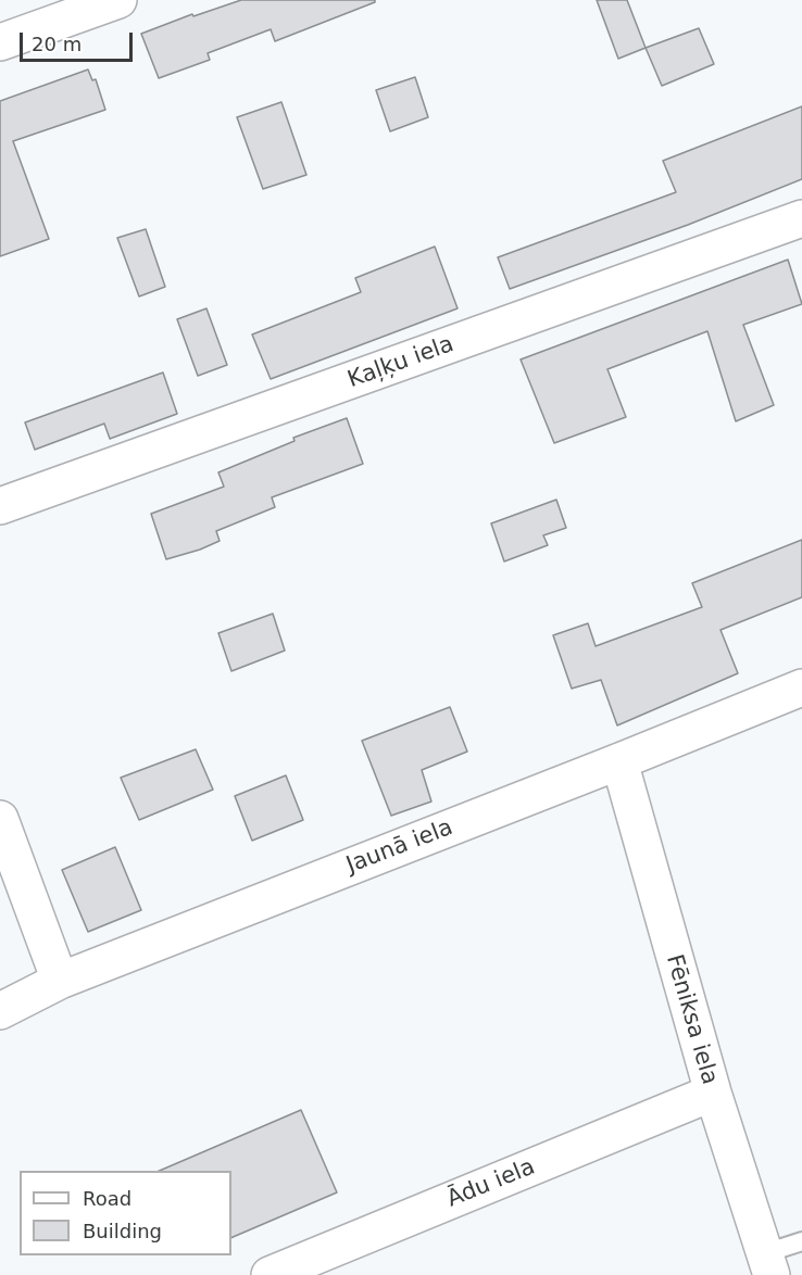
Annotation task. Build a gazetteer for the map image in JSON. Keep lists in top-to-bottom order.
{
  "streets": {
    "street": [
      "Kaļķu iela",
      "Jaunā iela",
      "Fēniksa iela",
      "Ādu iela"
    ]
  },
  "crossings": [
    ["Jaunā iela", "Fēniksa iela"],
    ["Fēniksa iela", "Ādu iela"]
  ],
  "legend": ["Road", "Building"],
  "scale_bar": "20 m"
}
